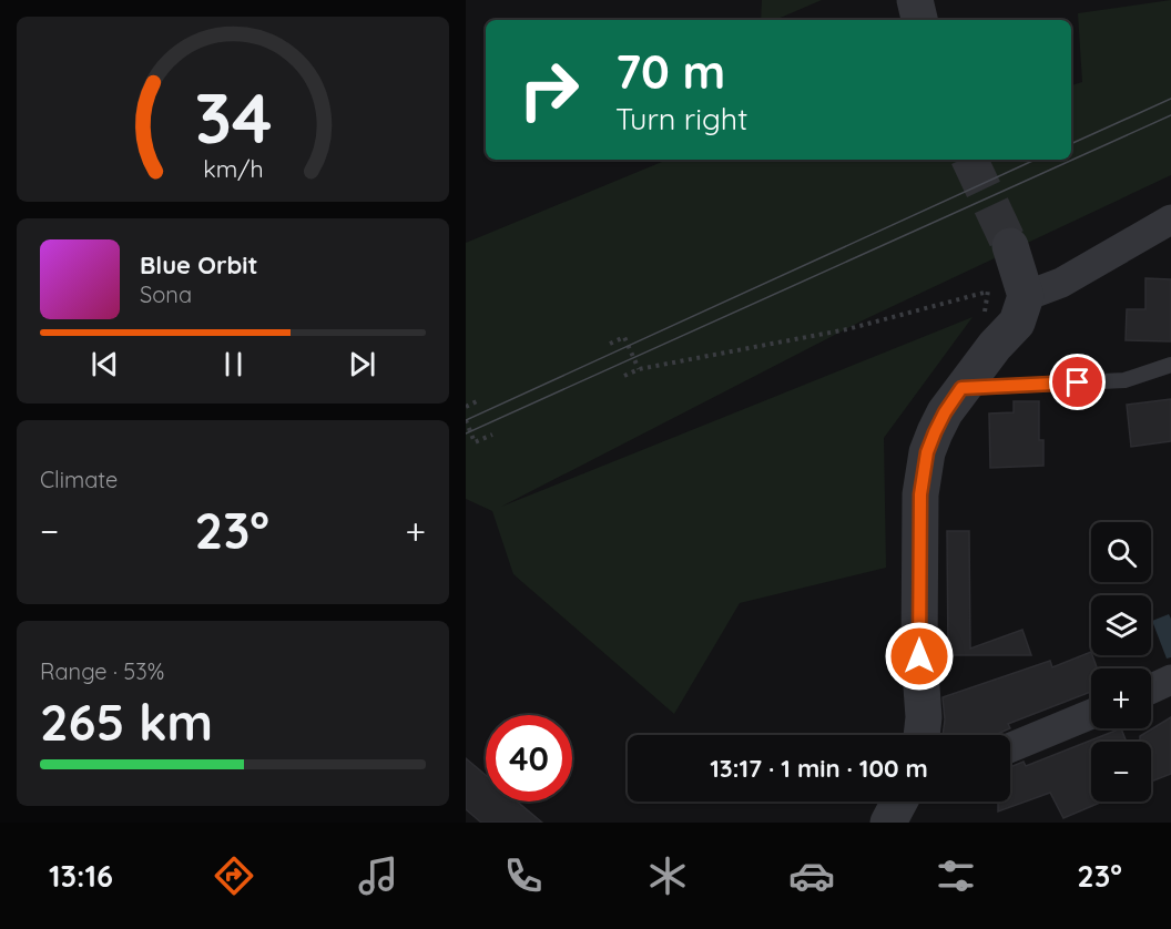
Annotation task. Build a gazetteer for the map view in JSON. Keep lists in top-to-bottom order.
{
  "page": {
    "turn": ["70 m", "Turn right"],
    "song": ["Blue Orbit", "Sona"],
    "tile": [
      "Climate",
      ["Range · 53%", "265 km"]
    ],
    "heat": ["−", "23°", "+"],
    "map_buttons": ["+", "−"],
    "limit": "40",
    "trip": "13:17 · 1 min · 100 m",
    "tabs": ["13:16", "23°"],
    "gauge": ["34", "km/h"]
  }
}
